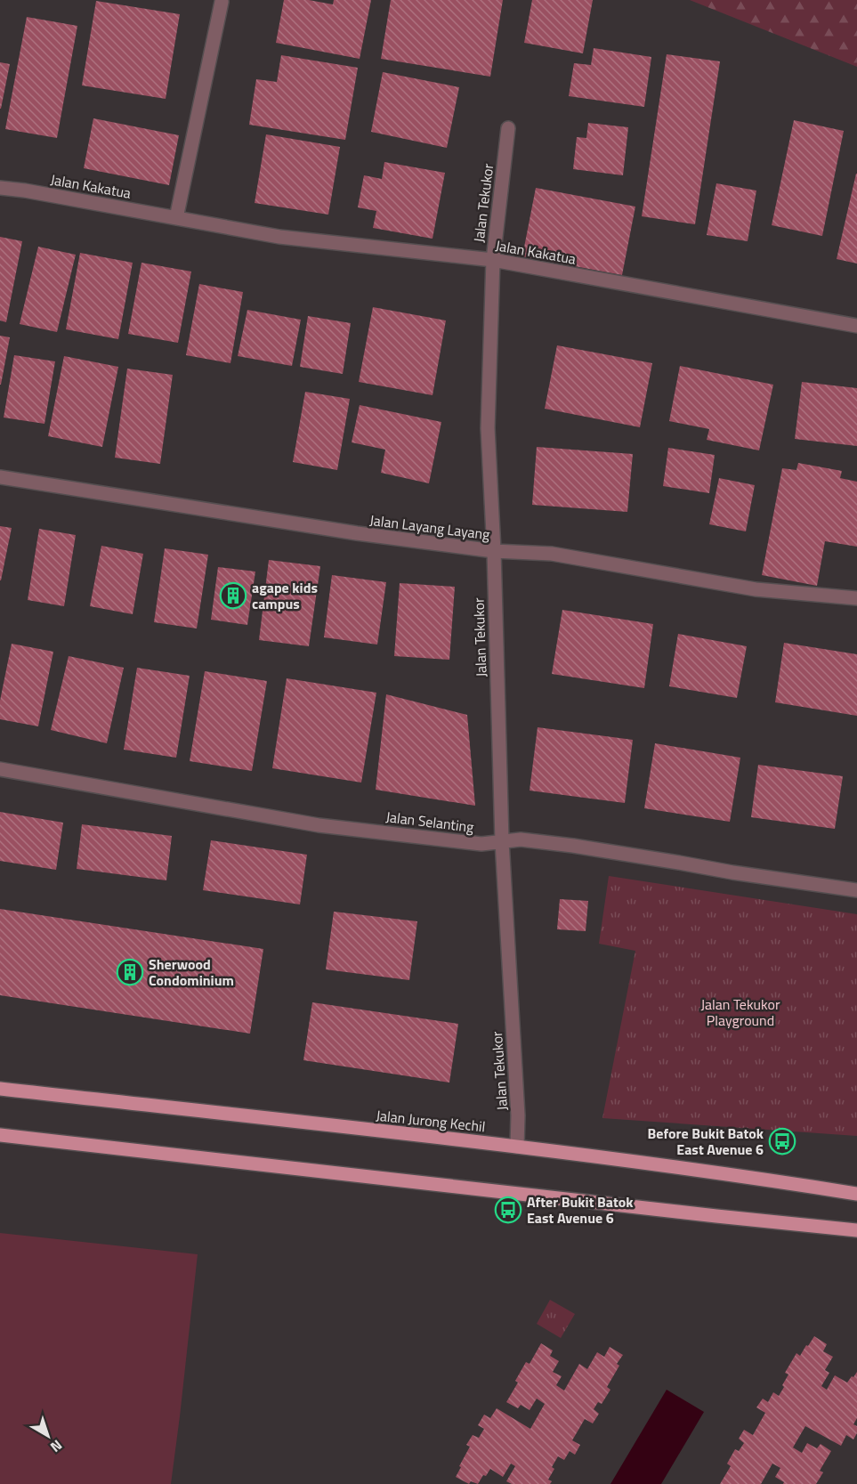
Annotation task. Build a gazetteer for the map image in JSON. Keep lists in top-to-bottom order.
{
  "streets": {
    "main road": ["Jalan Jurong Kechil"],
    "street": [
      "Jalan Kakatua",
      "Jalan Tekukor",
      "Jalan Layang Layang",
      "Jalan Selanting"
    ]
  },
  "crossings": [
    ["Jalan Kakatua", "Jalan Tekukor"],
    ["Jalan Tekukor", "Jalan Layang Layang"],
    ["Jalan Tekukor", "Jalan Selanting"],
    ["Jalan Tekukor", "Jalan Jurong Kechil"]
  ],
  "parks": ["Jalan Tekukor Playground"],
  "places": {
    "building": ["agape kids campus", "Sherwood Condominium"],
    "bus stop": ["Before Bukit Batok East Avenue 6", "After Bukit Batok East Avenue 6"]
  },
  "north": "bottom right"
}
